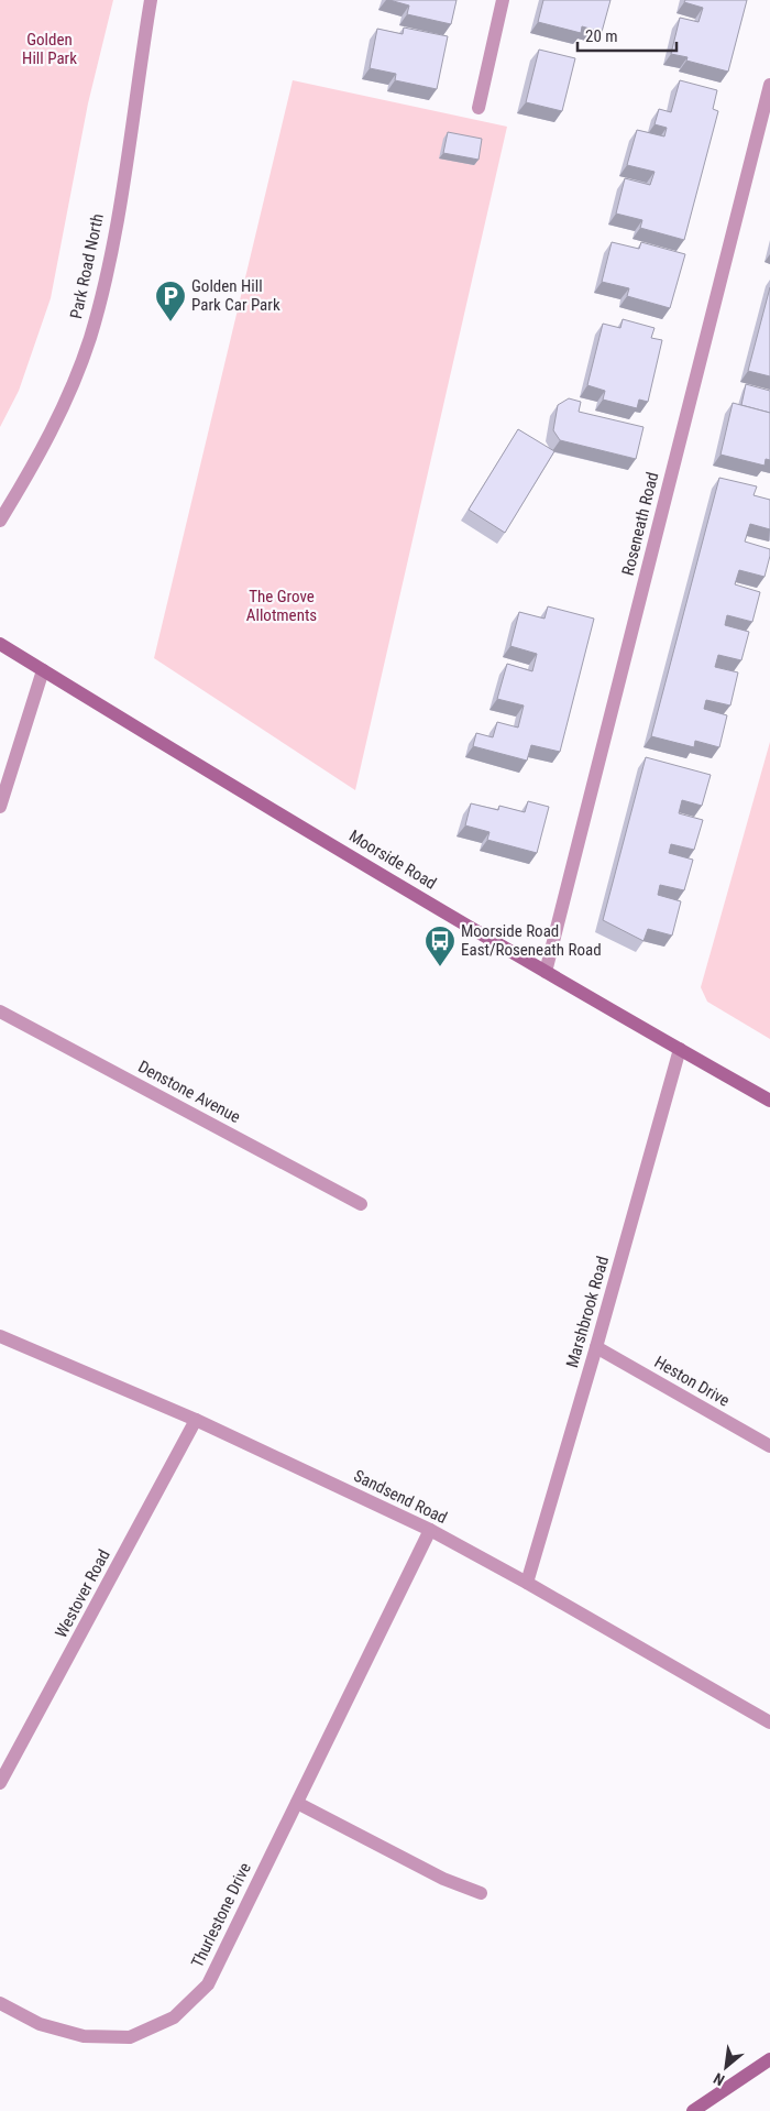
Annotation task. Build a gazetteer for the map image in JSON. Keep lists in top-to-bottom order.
{
  "streets": {
    "street": [
      "Park Road North",
      "Roseneath Road",
      "Moorside Road",
      "Denstone Avenue",
      "Marshbrook Road",
      "Heston Drive",
      "Sandsend Road",
      "Westover Road",
      "Thurlestone Drive"
    ]
  },
  "crossings": [
    ["Roseneath Road", "Moorside Road"],
    ["Moorside Road", "Marshbrook Road"],
    ["Marshbrook Road", "Heston Drive"],
    ["Marshbrook Road", "Sandsend Road"],
    ["Sandsend Road", "Westover Road"],
    ["Sandsend Road", "Thurlestone Drive"]
  ],
  "parks": ["Golden Hill Park", "The Grove Allotments"],
  "places": {
    "parking": ["Golden Hill Park Car Park"],
    "bus stop": ["Moorside Road East/Roseneath Road"]
  },
  "scale_bar": "20 m",
  "north": "bottom left"
}
